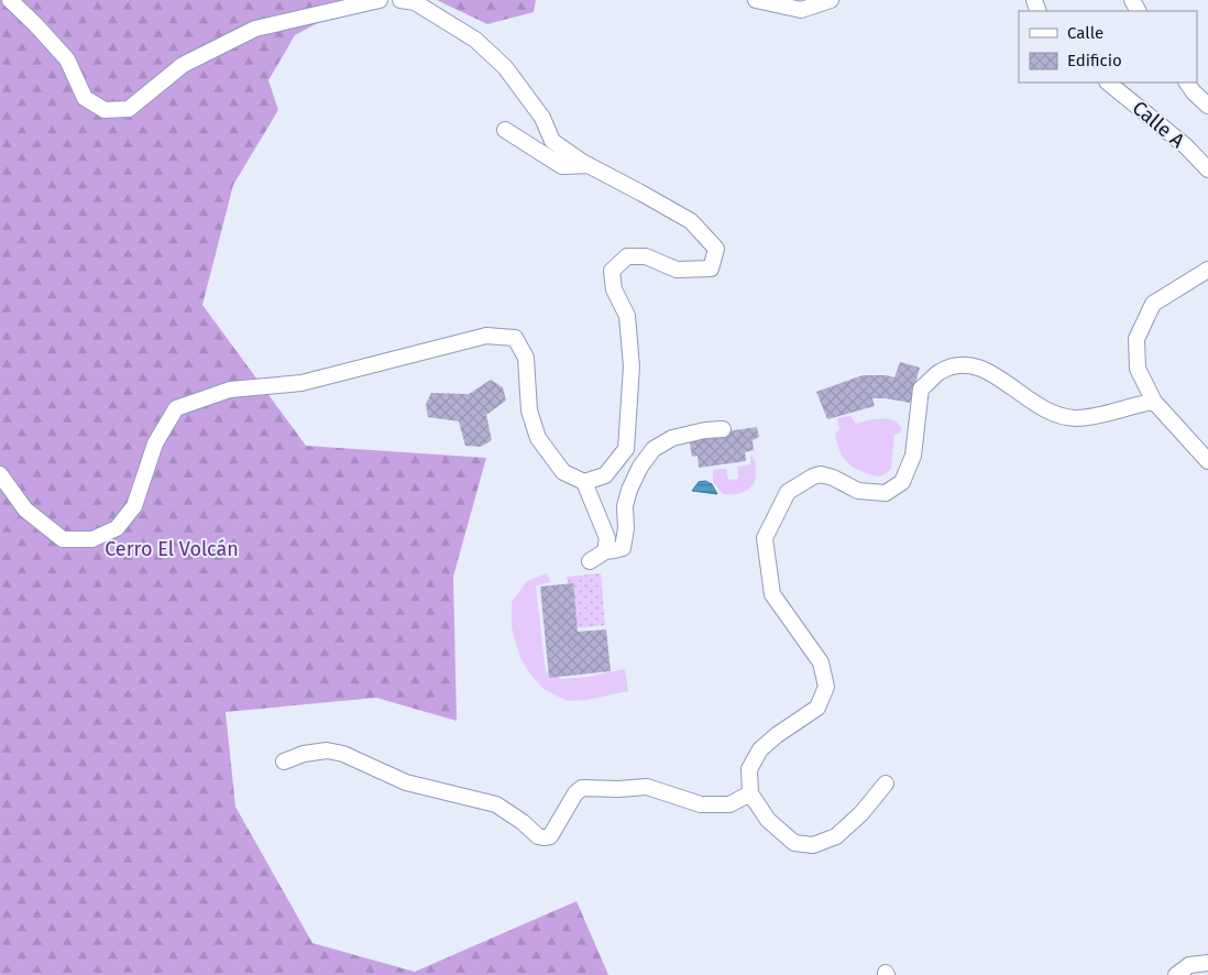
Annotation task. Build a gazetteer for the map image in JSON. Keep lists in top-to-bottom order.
{
  "streets": {
    "street": ["Calle A"]
  },
  "parks": ["Cerro El Volcán"],
  "legend": ["Calle", "Edificio"]
}
